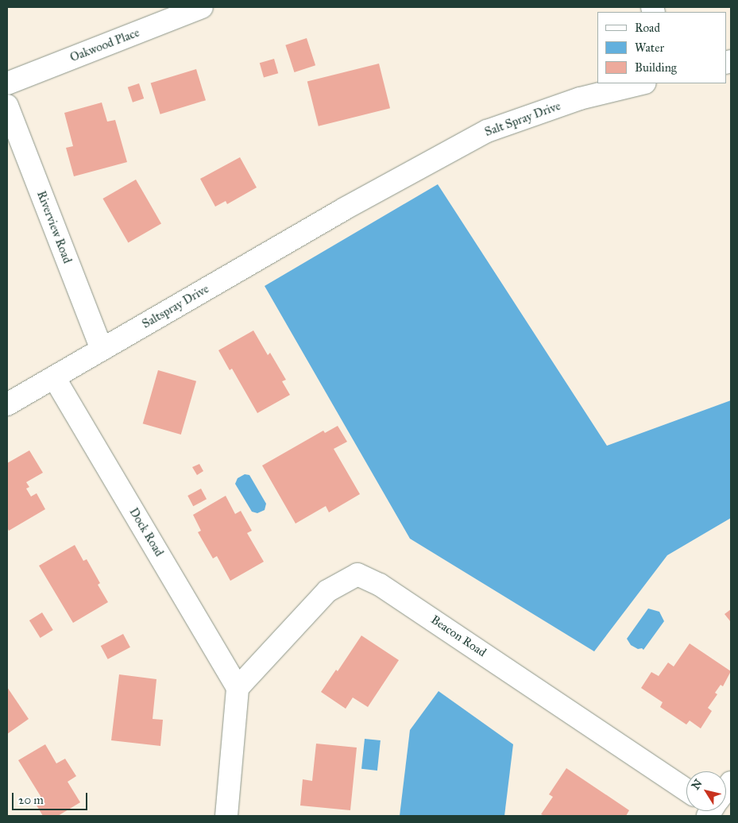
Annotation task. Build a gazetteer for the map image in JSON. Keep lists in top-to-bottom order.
{
  "streets": {
    "street": [
      "Oakwood Place",
      "Salt Spray Drive",
      "Riverview Road",
      "Saltspray Drive",
      "Dock Road",
      "Beacon Road"
    ]
  },
  "crossings": [
    ["Salt Spray Drive", "Saltspray Drive"],
    ["Riverview Road", "Saltspray Drive"],
    ["Saltspray Drive", "Dock Road"],
    ["Dock Road", "Beacon Road"]
  ],
  "legend": ["Road", "Water", "Building"],
  "scale_bar": "20 m",
  "north": "top left"
}
